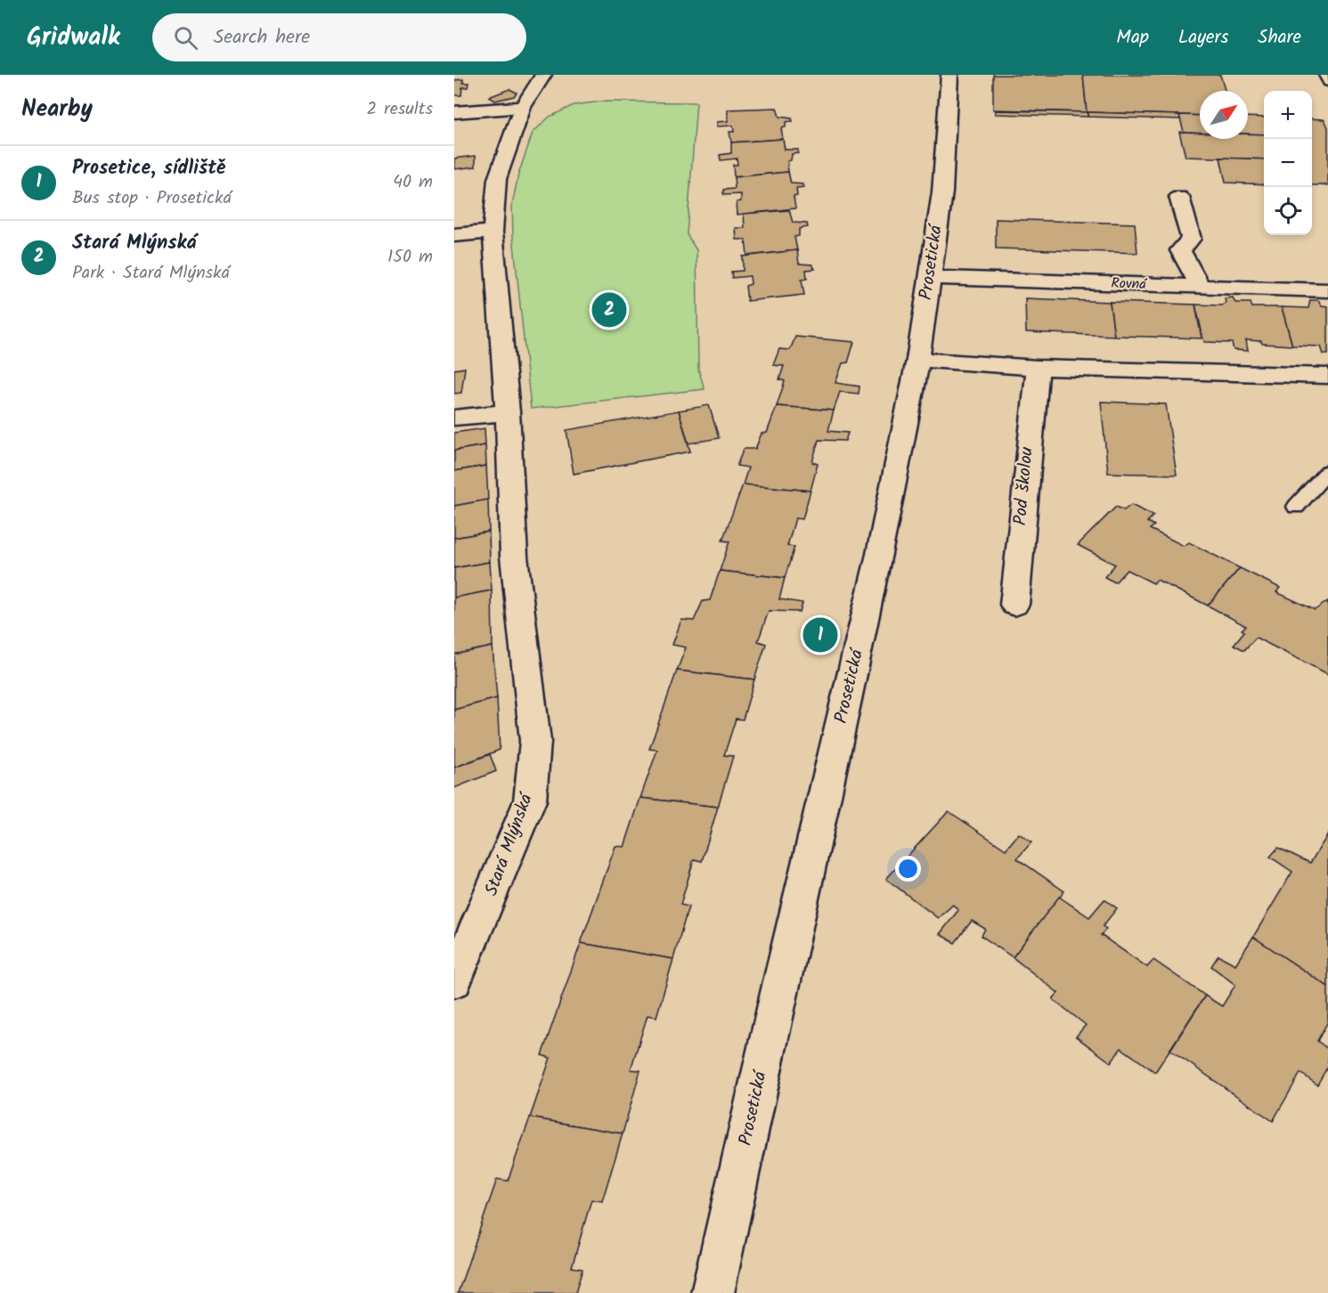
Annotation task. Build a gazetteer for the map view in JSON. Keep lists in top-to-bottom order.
{
  "streets": {
    "street": [
      "Prosetická",
      "Rovná",
      "Pod školou",
      "Stará Mlýnská"
    ]
  },
  "crossings": [
    ["Prosetická", "Rovná"]
  ],
  "north": "top right",
  "page": {
    "header": "Gridwalk",
    "search": "Search here",
    "nav": ["Map", "Layers", "Share"],
    "heading": ["Nearby", "2 results"],
    "map_buttons": ["+", "−"],
    "list": [
      {
        "mark": "1",
        "name": "Prosetice, sídliště",
        "note": "Bus stop · Prosetická",
        "value": "40 m"
      },
      {
        "mark": "2",
        "name": "Stará Mlýnská",
        "note": "Park · Stará Mlýnská",
        "value": "150 m"
      }
    ],
    "pins": ["2", "1"]
  }
}
